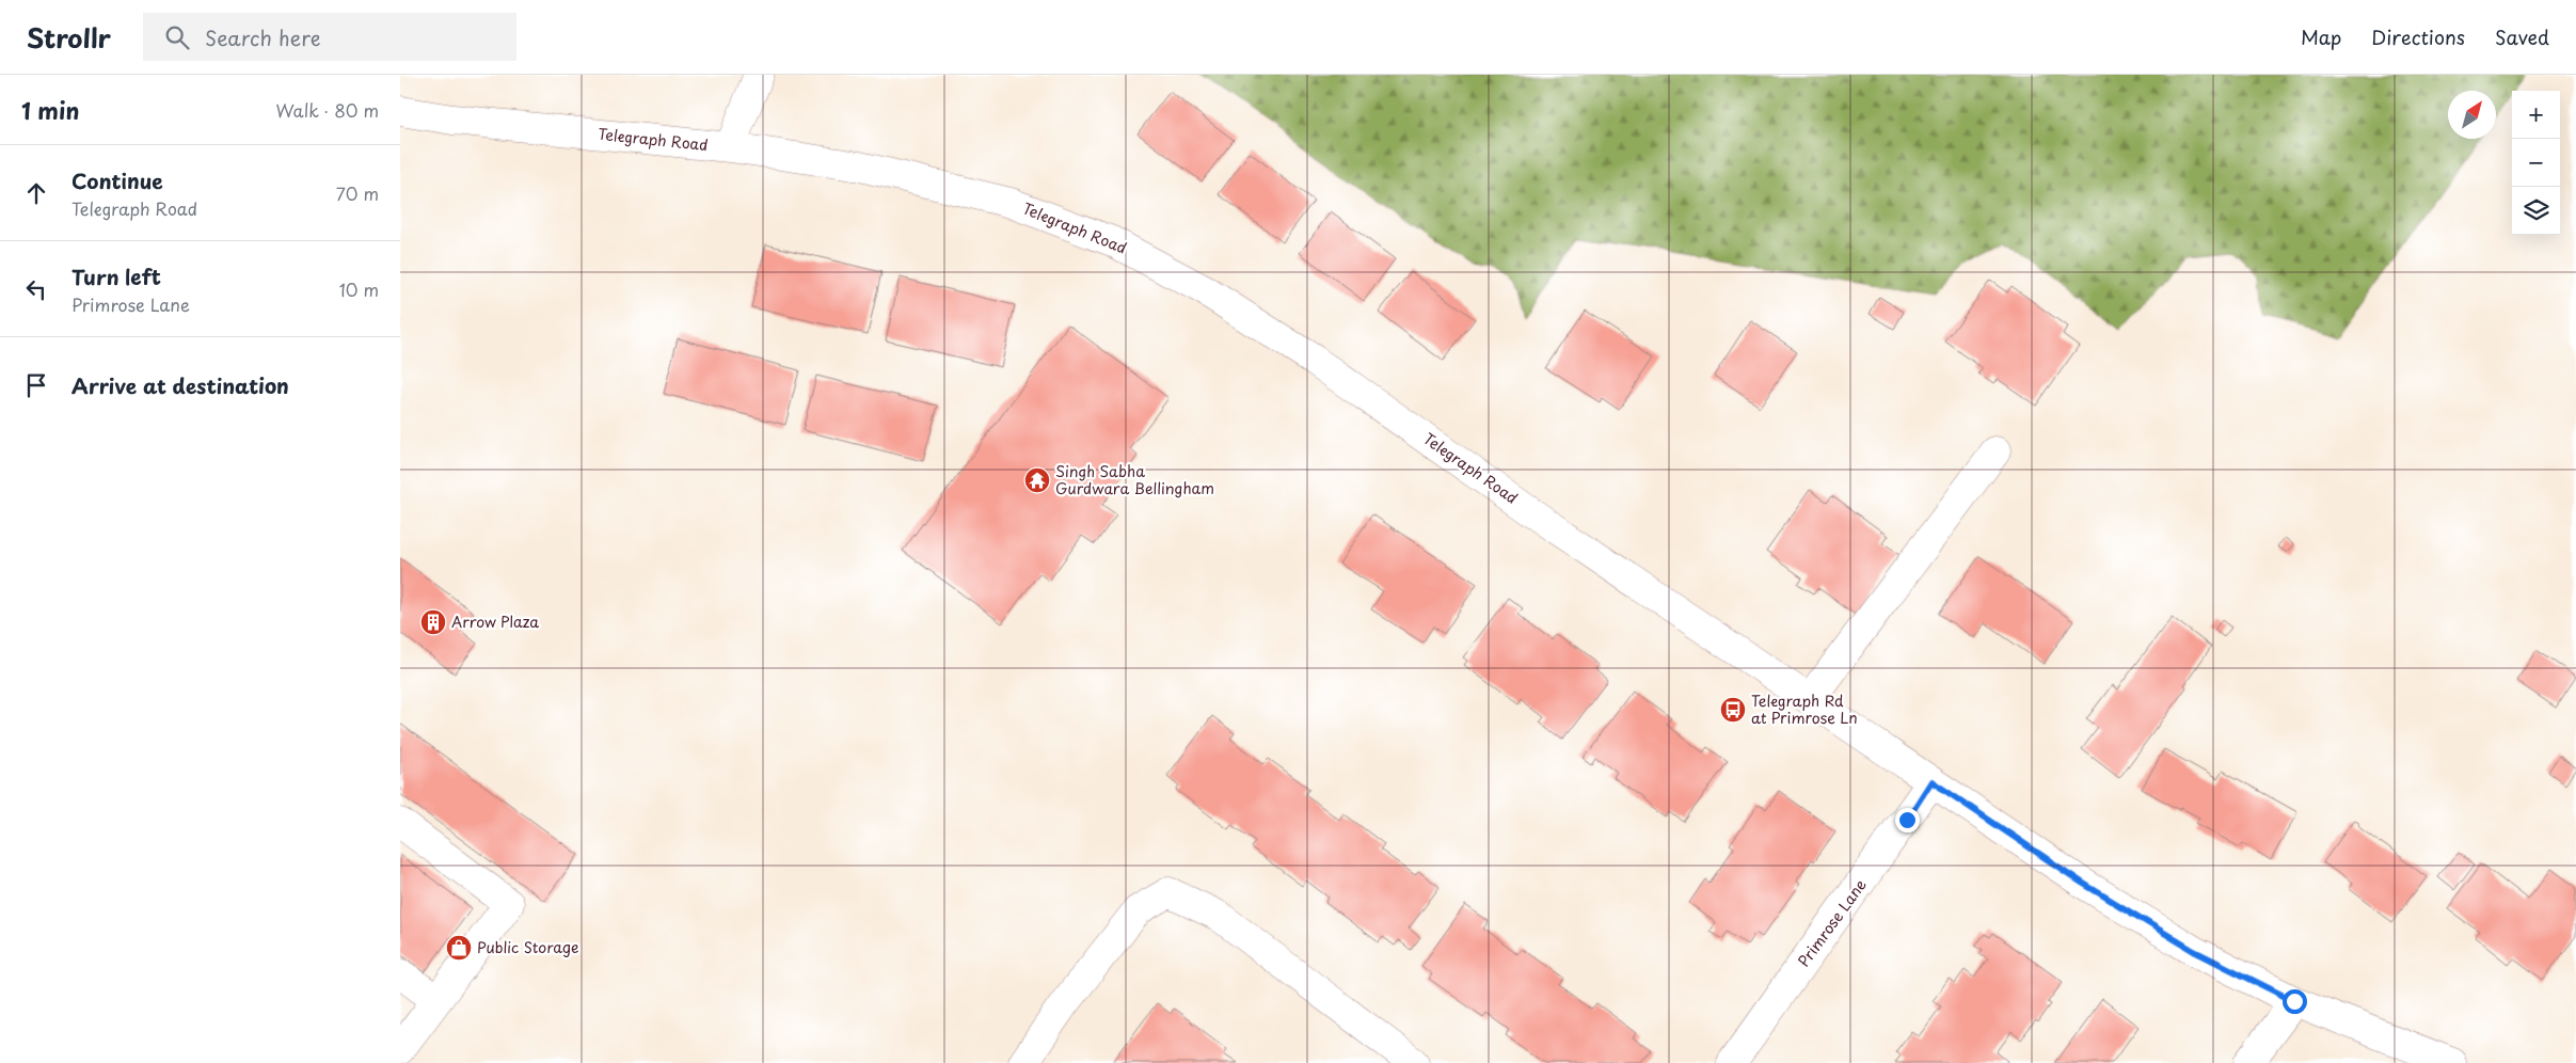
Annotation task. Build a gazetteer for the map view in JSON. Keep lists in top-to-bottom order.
{
  "streets": {
    "street": ["Telegraph Road", "Primrose Lane"]
  },
  "crossings": [
    ["Telegraph Road", "Primrose Lane"]
  ],
  "places": {
    "temple": ["Singh Sabha Gurdwara Bellingham"],
    "building": ["Arrow Plaza"],
    "bus stop": ["Telegraph Rd at Primrose Ln"],
    "shop": ["Public Storage"]
  },
  "north": "top right",
  "page": {
    "header": "Strollr",
    "search": "Search here",
    "nav": ["Map", "Directions", "Saved"],
    "heading": ["1 min", "Walk · 80 m"],
    "map_buttons": ["+", "−"],
    "list": [
      ["Continue", "Telegraph Road", "70 m"],
      ["Turn left", "Primrose Lane", "10 m"],
      "Arrive at destination"
    ]
  }
}
